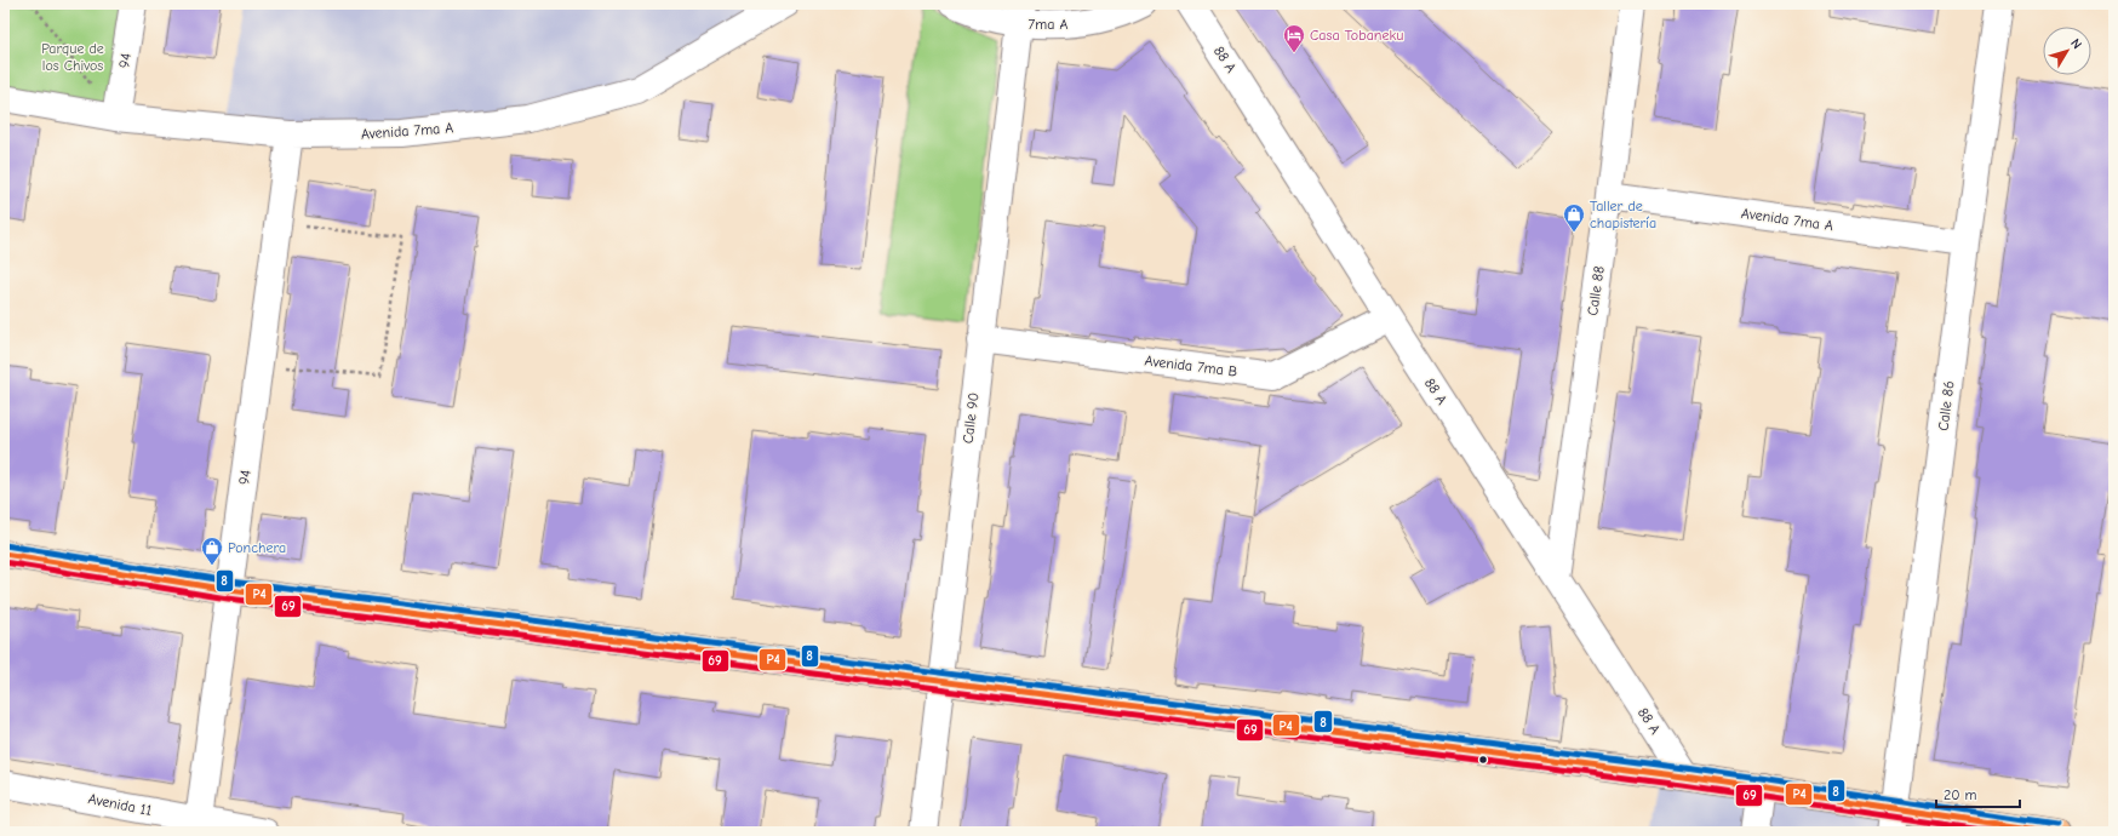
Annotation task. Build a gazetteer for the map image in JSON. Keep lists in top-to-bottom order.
{
  "streets": {
    "street": [
      "7ma A",
      "88 A",
      "94",
      "Avenida 7ma A",
      "Calle 88",
      "Avenida 7ma B",
      "Calle 86",
      "Calle 90",
      "Avenida 11"
    ]
  },
  "crossings": [
    ["7ma A", "Calle 90"],
    ["88 A", "Calle 88"],
    ["88 A", "Avenida 7ma B"],
    ["94", "Avenida 7ma A"],
    ["94", "Avenida 11"],
    ["Avenida 7ma A", "Calle 88"],
    ["Avenida 7ma A", "Calle 86"],
    ["Avenida 7ma B", "Calle 90"]
  ],
  "parks": ["Parque de los Chivos"],
  "places": {
    "hotel": ["Casa Tobaneku"],
    "shop": ["Taller de chapistería", "Ponchera"]
  },
  "lines": ["transit line 8", "transit line P4", "transit line 69"],
  "scale_bar": "20 m",
  "north": "top right"
}
